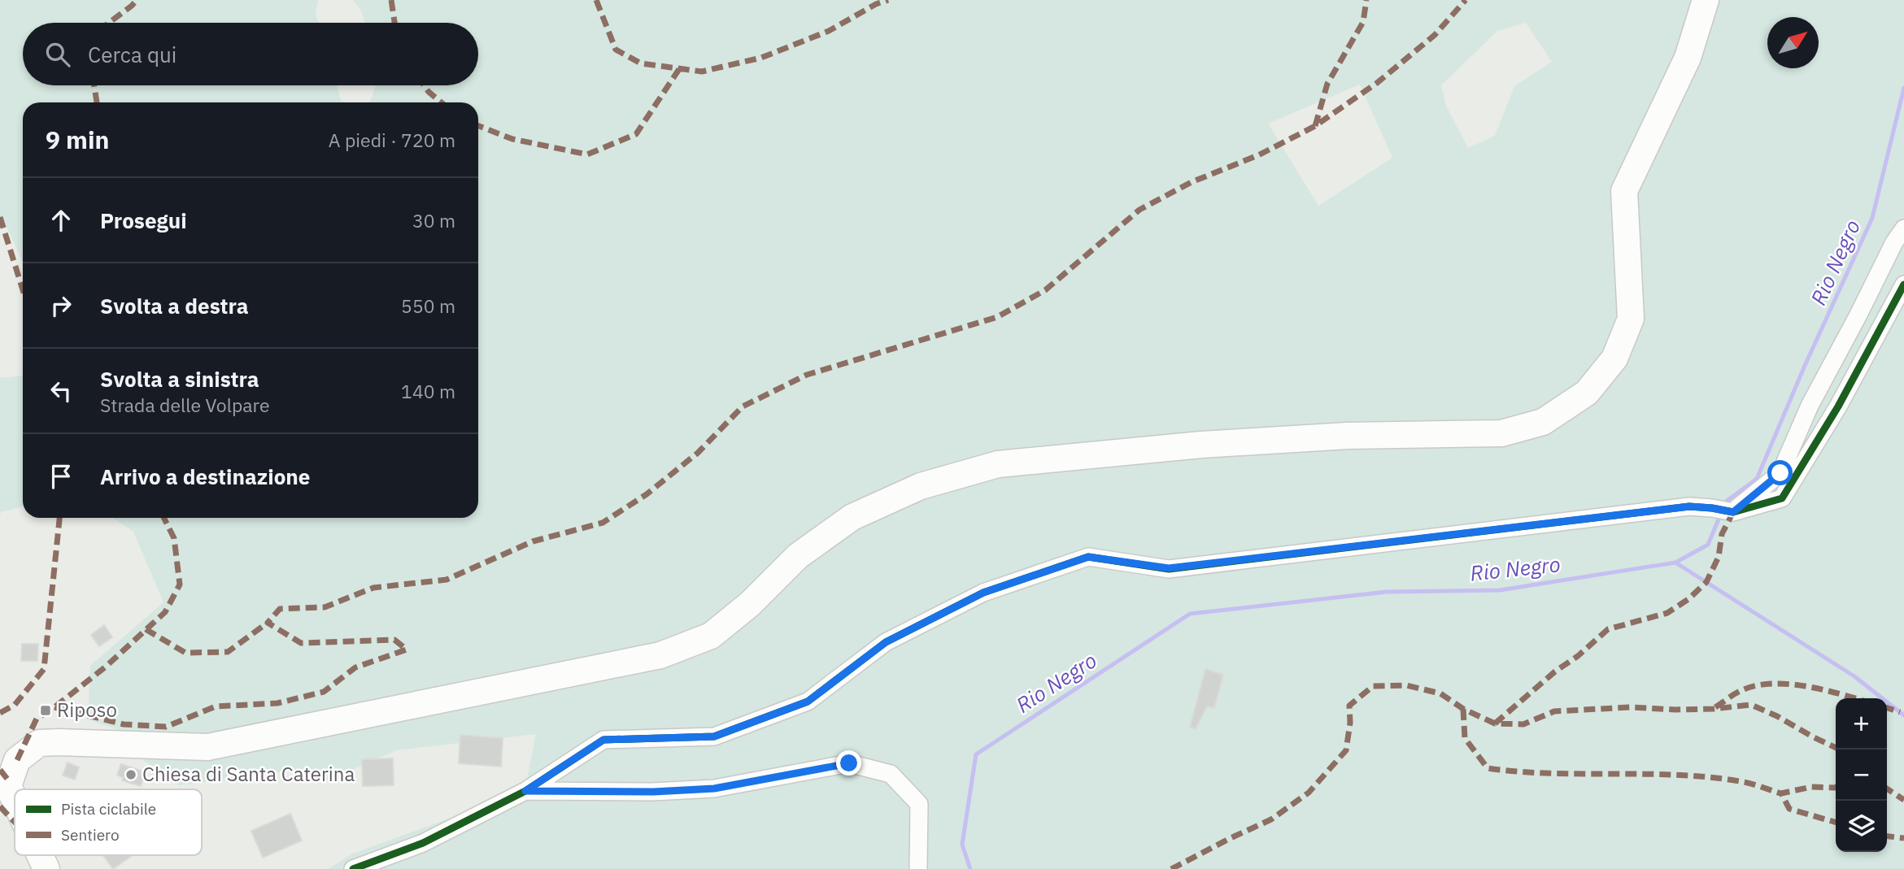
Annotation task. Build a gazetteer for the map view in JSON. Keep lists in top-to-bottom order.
{
  "water": ["Rio Negro"],
  "places": {
    "transit": ["Riposo"],
    "other": ["Chiesa di Santa Caterina"]
  },
  "legend": ["Pista ciclabile", "Sentiero"],
  "north": "top right",
  "page": {
    "search": "Cerca qui",
    "heading": ["9 min", "A piedi · 720 m"],
    "list": [
      ["Prosegui", "30 m"],
      ["Svolta a destra", "550 m"],
      ["Svolta a sinistra", "Strada delle Volpare", "140 m"],
      "Arrivo a destinazione"
    ],
    "map_buttons": ["+", "−"]
  }
}
